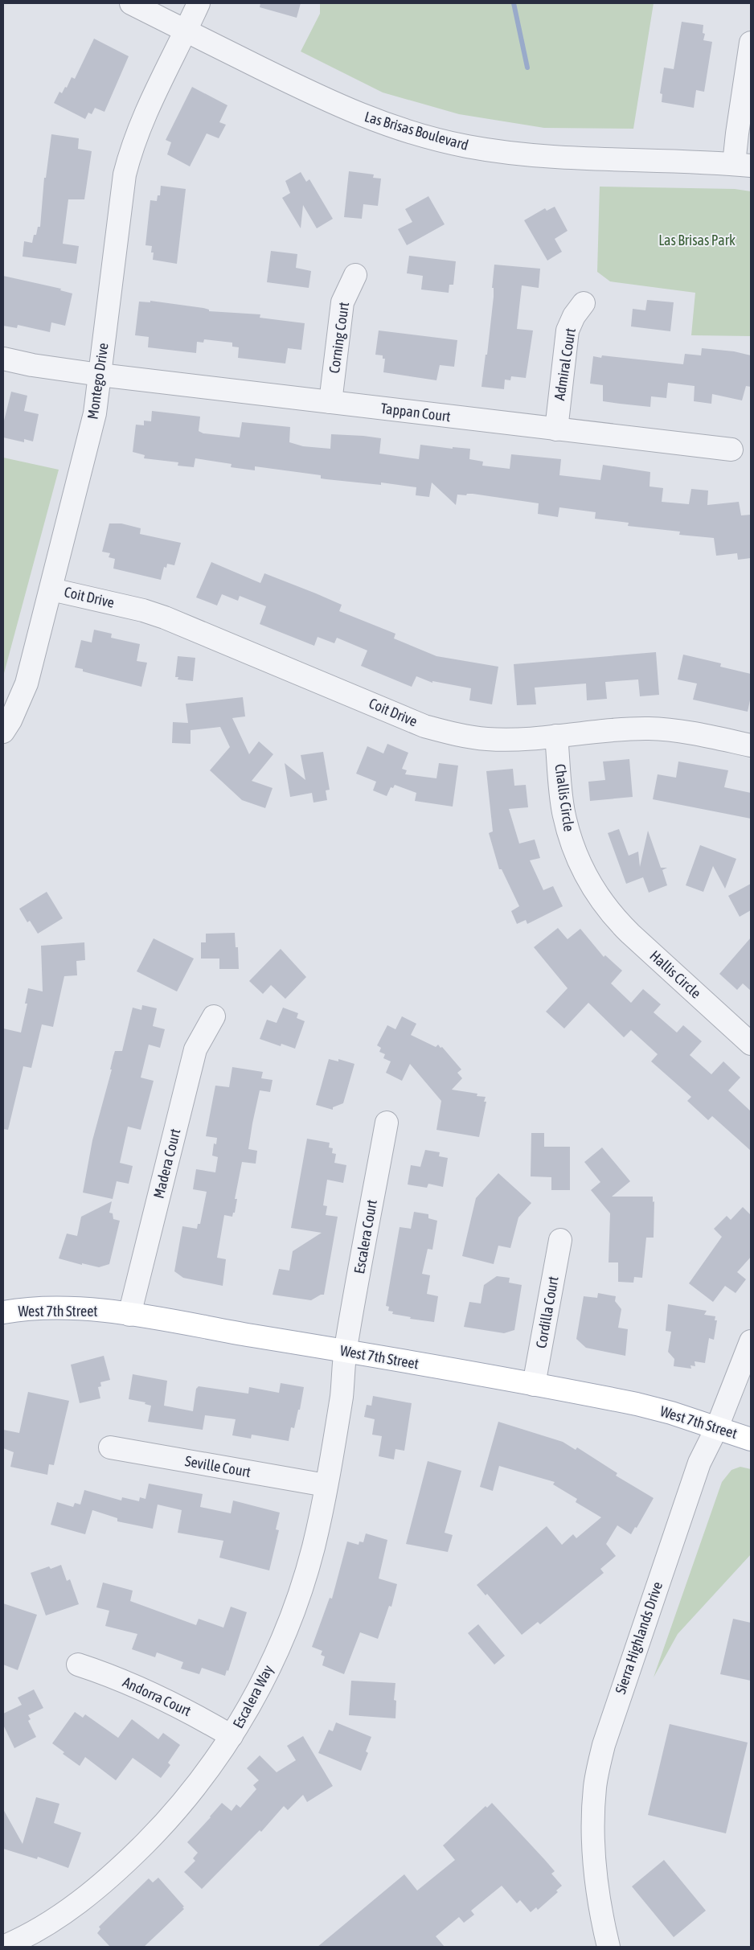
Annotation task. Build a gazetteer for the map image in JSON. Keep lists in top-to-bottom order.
{
  "streets": {
    "main road": ["West 7th Street"],
    "street": [
      "Las Brisas Boulevard",
      "Corning Court",
      "Admiral Court",
      "Montego Drive",
      "Tappan Court",
      "Coit Drive",
      "Challis Circle",
      "Hallis Circle",
      "Madera Court",
      "Escalera Court",
      "Cordilla Court",
      "Seville Court",
      "Sierra Highlands Drive",
      "Andorra Court",
      "Escalera Way"
    ]
  },
  "crossings": [
    ["Las Brisas Boulevard", "Montego Drive"],
    ["Corning Court", "Tappan Court"],
    ["Admiral Court", "Tappan Court"],
    ["Montego Drive", "Tappan Court"],
    ["Montego Drive", "Coit Drive"],
    ["Coit Drive", "Challis Circle"],
    ["Challis Circle", "Hallis Circle"],
    ["Madera Court", "West 7th Street"],
    ["Escalera Court", "West 7th Street"],
    ["Escalera Court", "Escalera Way"],
    ["West 7th Street", "Cordilla Court"],
    ["West 7th Street", "Sierra Highlands Drive"],
    ["West 7th Street", "Escalera Way"],
    ["Seville Court", "Escalera Way"],
    ["Andorra Court", "Escalera Way"]
  ],
  "parks": ["Las Brisas Park"]
}
